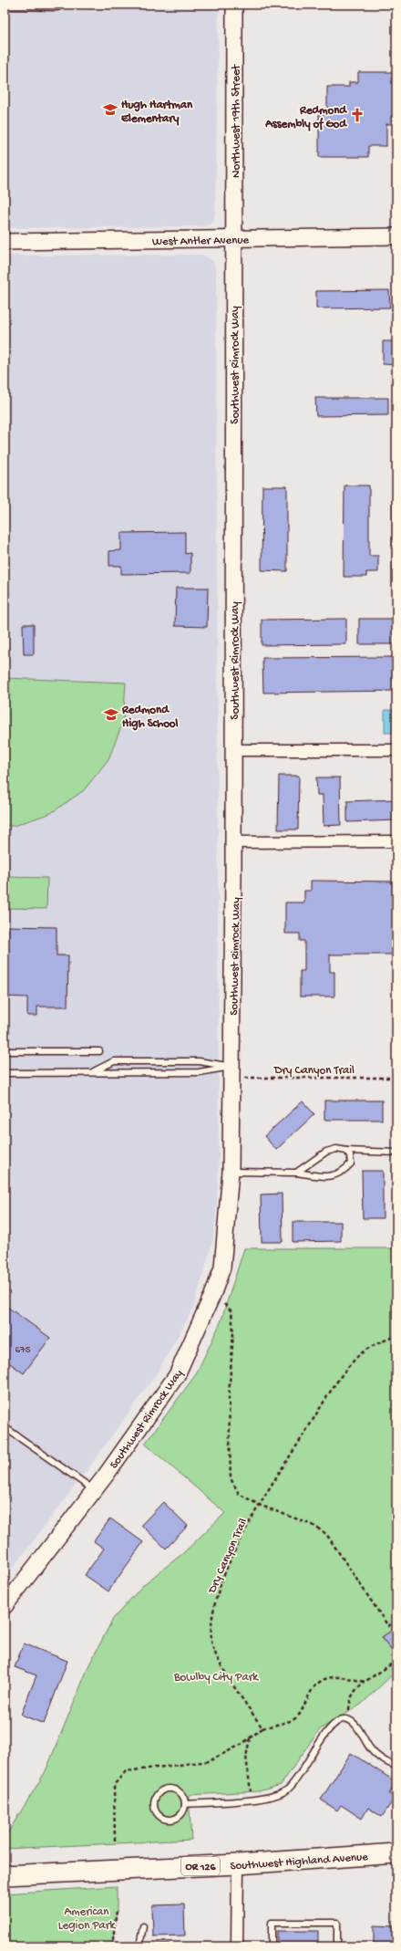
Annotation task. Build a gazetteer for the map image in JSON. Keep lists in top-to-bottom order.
{
  "streets": {
    "highway": ["Southwest Highland Avenue", "OR 126"],
    "main road": ["Northwest 19th Street", "West Antler Avenue", "Southwest Rimrock Way"],
    "path": ["Dry Canyon Trail"]
  },
  "crossings": [
    ["Northwest 19th Street", "West Antler Avenue"],
    ["Northwest 19th Street", "Southwest Rimrock Way"],
    ["West Antler Avenue", "Southwest Rimrock Way"],
    ["Southwest Rimrock Way", "Dry Canyon Trail"]
  ],
  "parks": ["Bowlby City Park", "American Legion Park"],
  "places": {
    "school or university": ["Hugh Hartman Elementary", "Redmond High School"],
    "church": ["Redmond Assembly of God"]
  },
  "house_numbers": ["675"]
}
